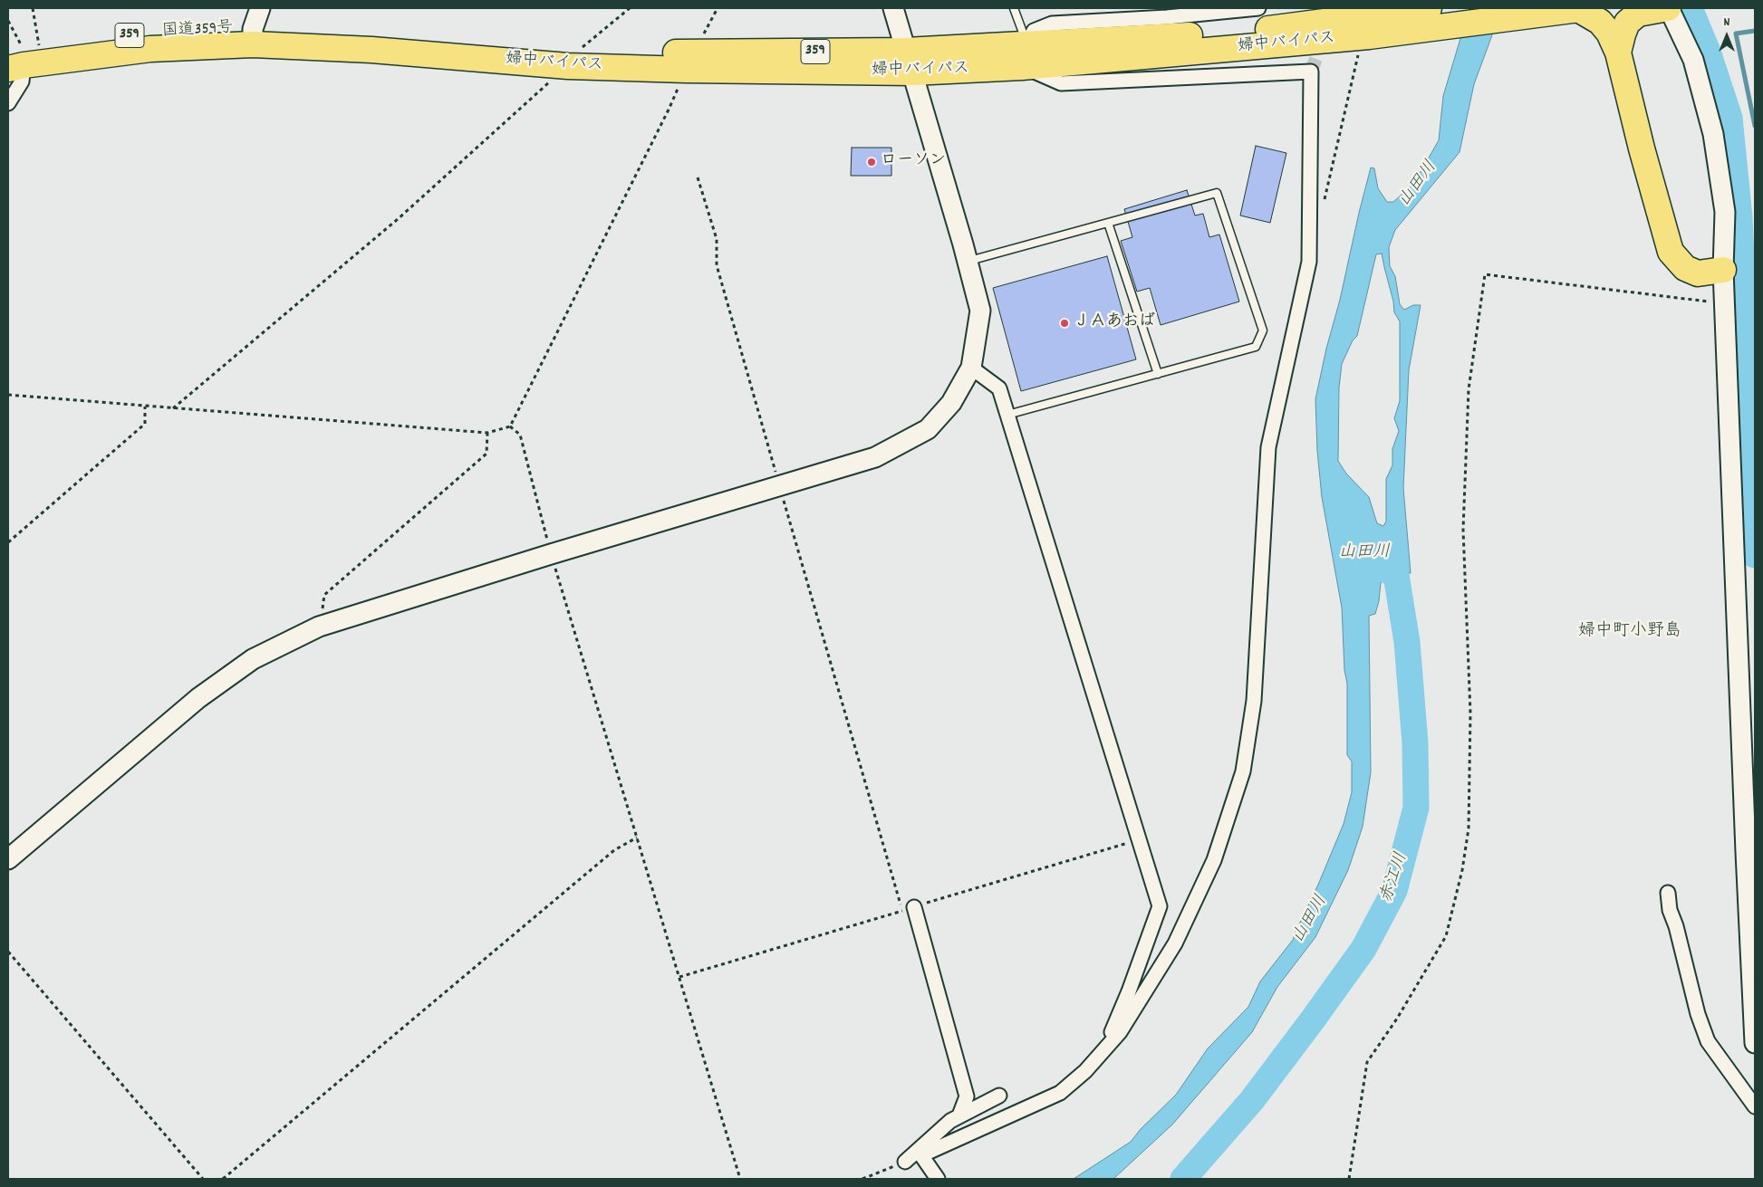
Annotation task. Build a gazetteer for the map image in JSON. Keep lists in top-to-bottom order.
{
  "streets": {
    "highway": ["国道359号", "359", "婦中バイパス"]
  },
  "crossings": [
    ["国道359号", "婦中バイパス"]
  ],
  "districts": ["婦中町小野島"],
  "water": ["山田川", "赤江川"],
  "places": ["ローソン", "ＪＡあおば"],
  "north": "top"
}
